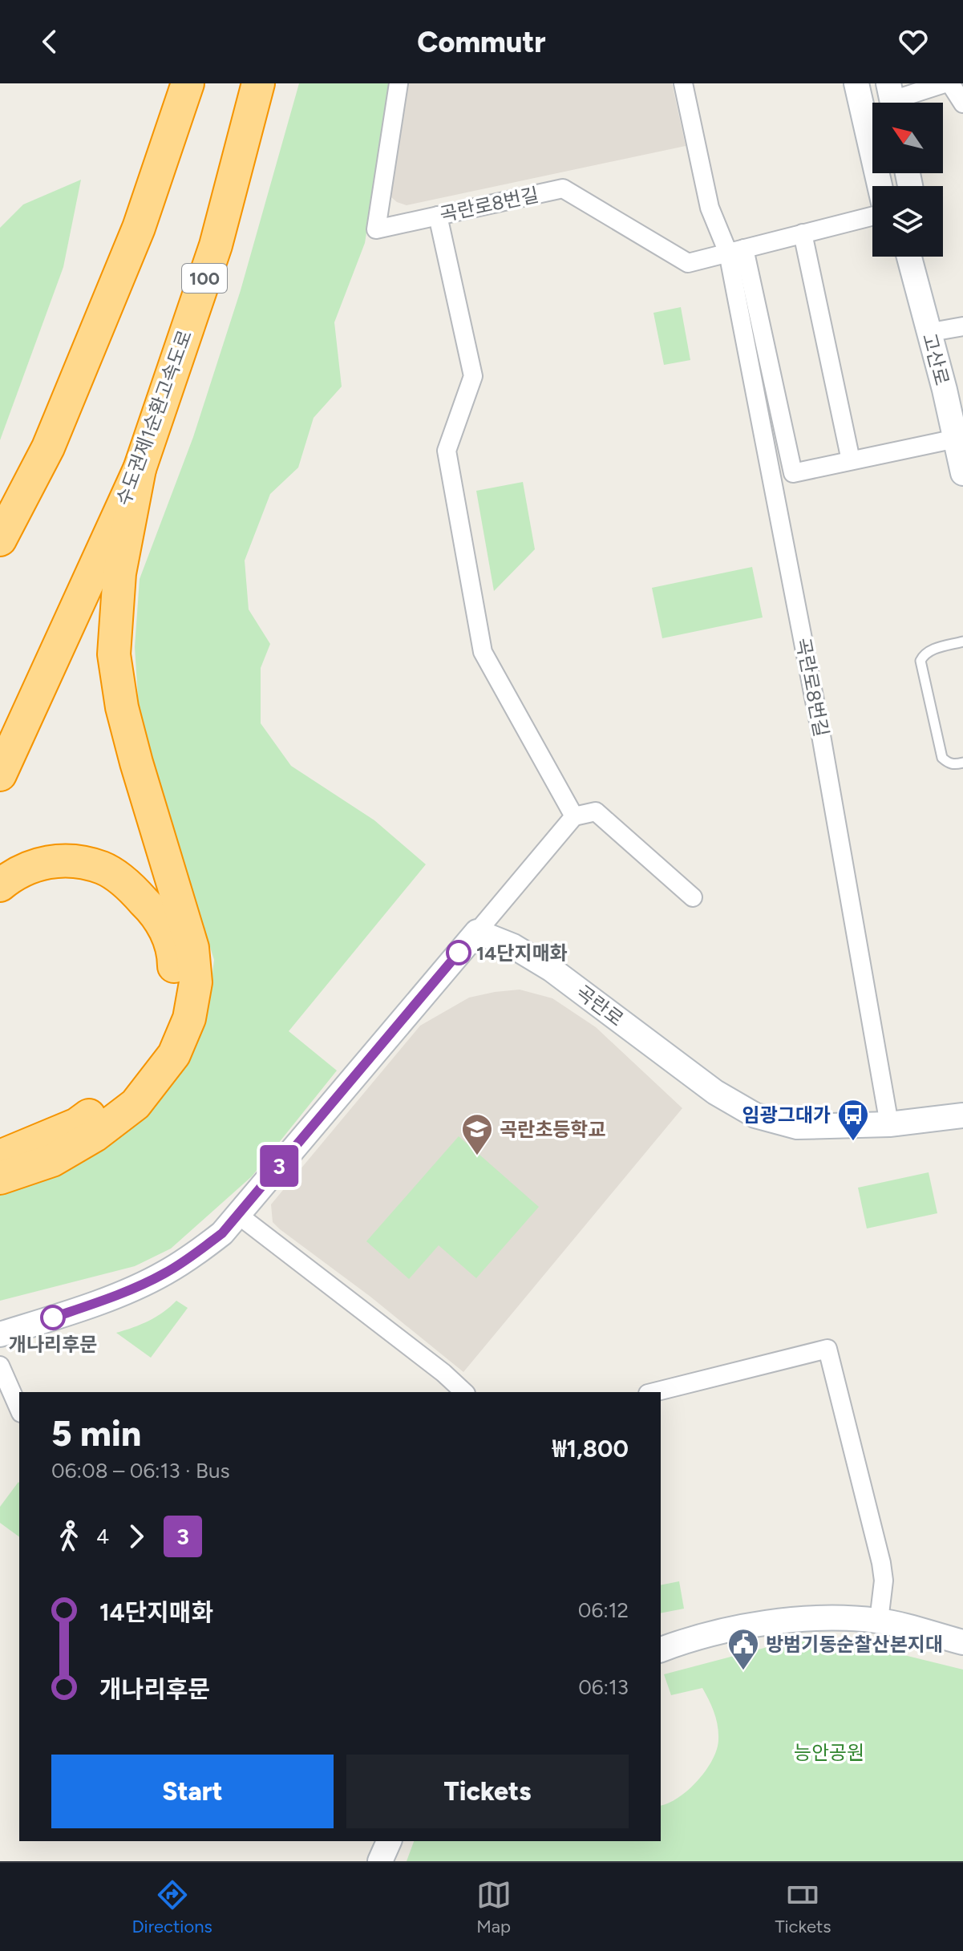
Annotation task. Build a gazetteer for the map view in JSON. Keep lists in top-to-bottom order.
{
  "streets": {
    "highway": ["100", "수도권제1순환고속도로"],
    "street": ["곡란로8번길", "고산로", "곡란로"]
  },
  "crossings": [
    ["곡란로8번길", "곡란로"]
  ],
  "parks": ["능안공원"],
  "places": {
    "other": ["14단지매화", "개나리후문"],
    "bus stop": ["임광그대가"],
    "school or university": ["곡란초등학교"],
    "public building": ["방범기동순찰산본지대"]
  },
  "lines": ["bus line 3"],
  "north": "top left",
  "page": {
    "header": "Commutr",
    "on_map": "3",
    "heading": ["5 min", "06:08 – 06:13 · Bus", "₩1,800"],
    "legs": ["4", "3"],
    "list": [
      {
        "name": "14단지매화",
        "value": "06:12"
      },
      {
        "name": "개나리후문",
        "value": "06:13"
      }
    ],
    "buttons": ["Start", "Tickets"],
    "tabs": ["Directions", "Map", "Tickets"]
  }
}
